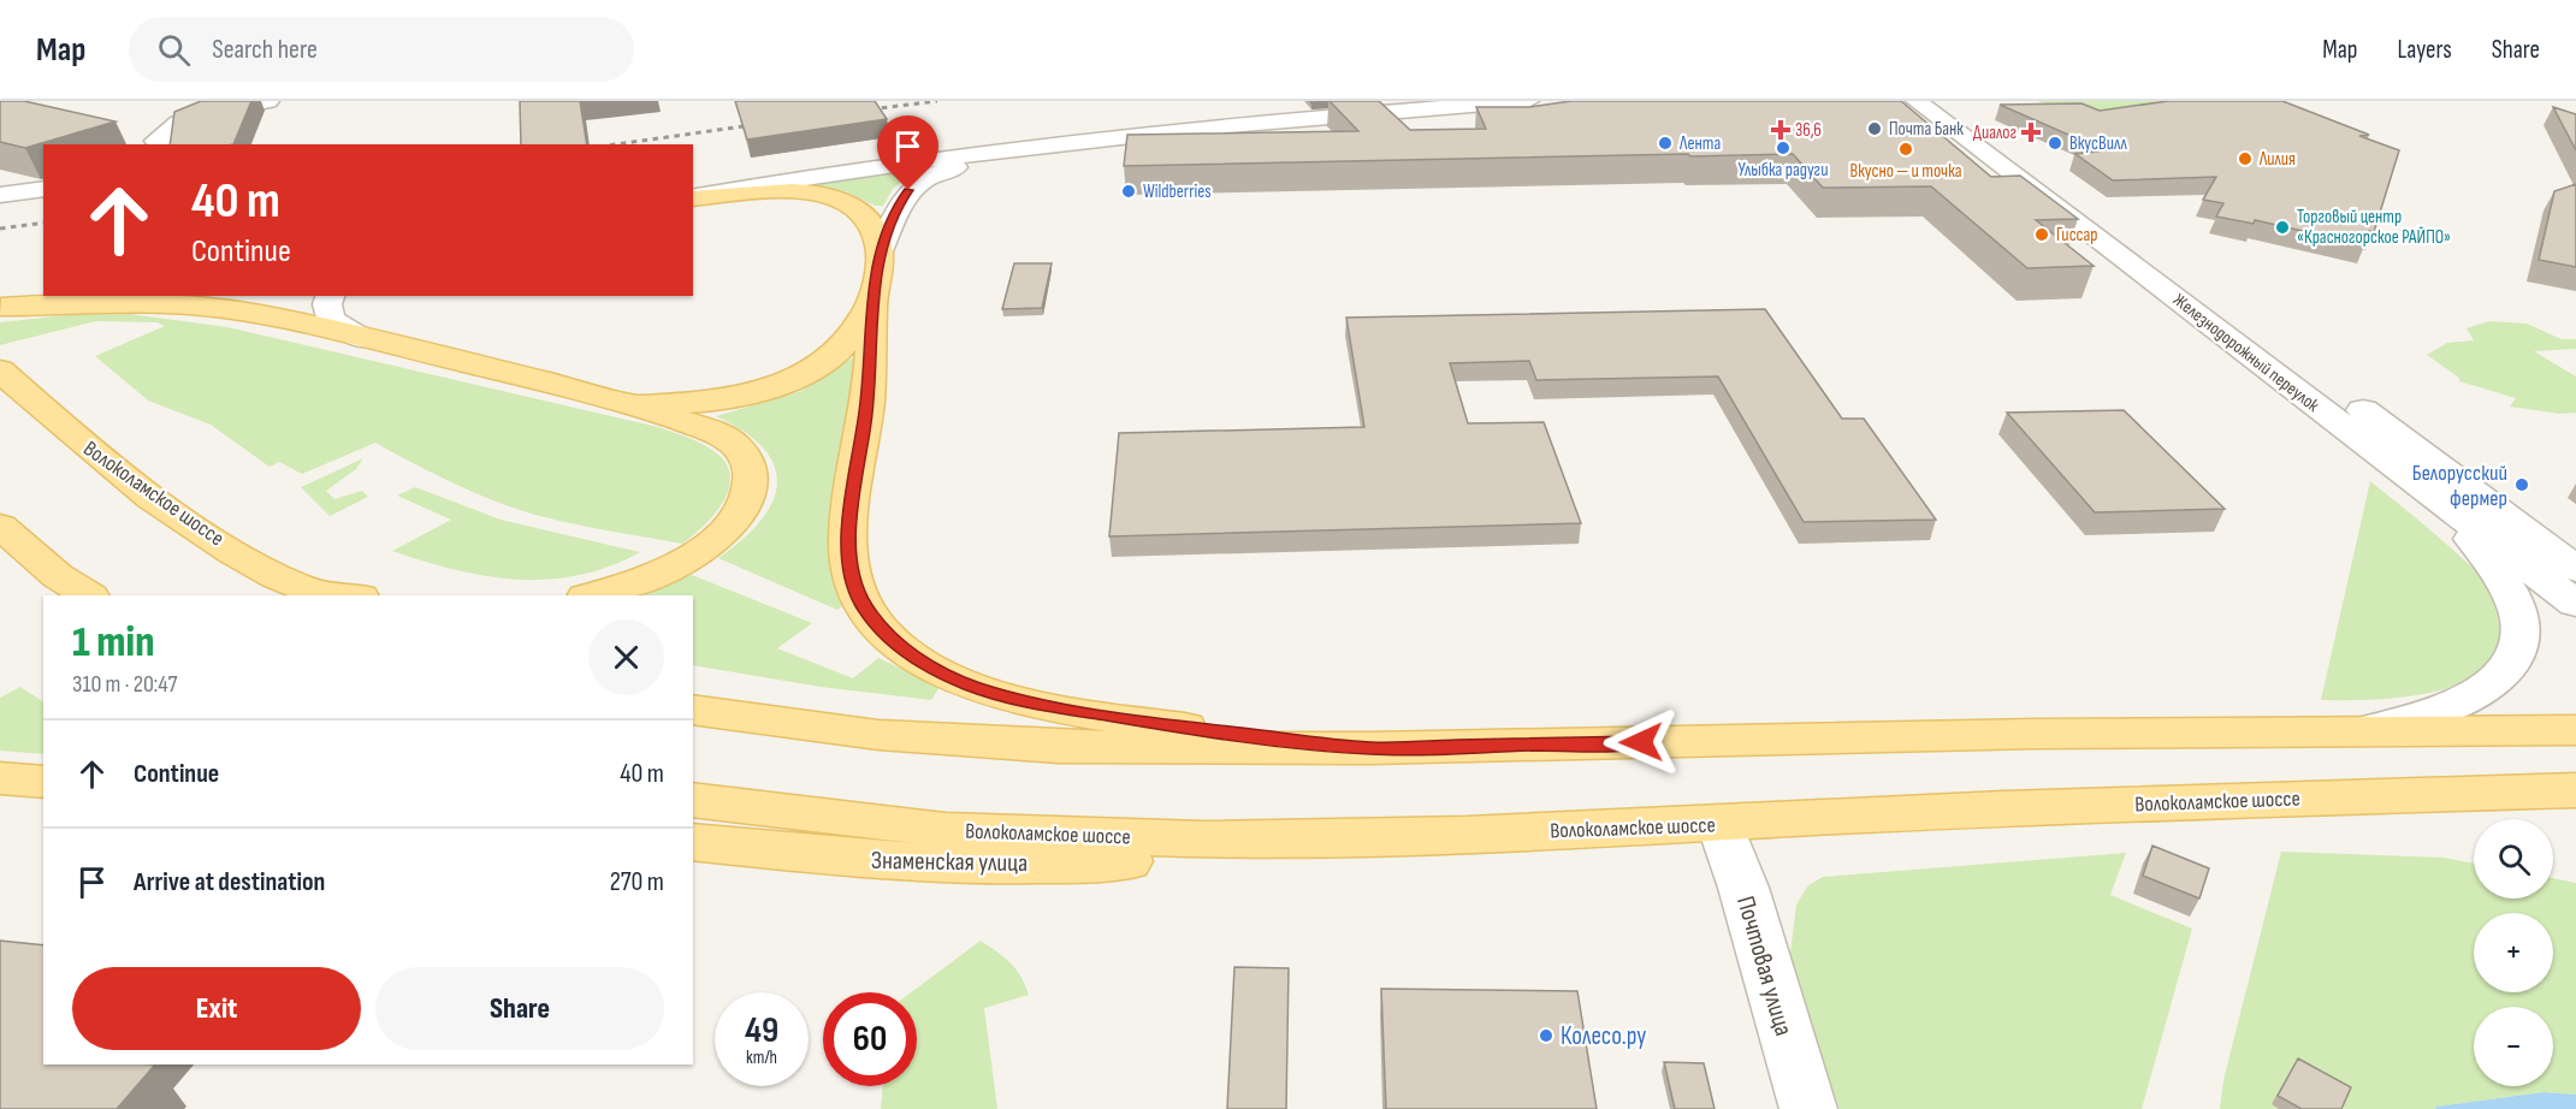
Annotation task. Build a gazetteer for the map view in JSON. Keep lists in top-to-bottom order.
{
  "streets": {
    "main road": ["Волоколамское шоссе", "Знаменская улица"],
    "street": ["Железнодорожный переулок", "Почтовая улица"]
  },
  "crossings": [
    ["Волоколамское шоссе", "Знаменская улица"],
    ["Волоколамское шоссе", "Почтовая улица"]
  ],
  "places": {
    "other": [
      "Почта Банк",
      "Лента",
      "ВкусВилл",
      "Улыбка радуги",
      "Вкусно — и точка",
      "Лилия",
      "Wildberries",
      "Торговый центр «Красногорское РАЙПО»",
      "Гиссар",
      "Белорусский фермер",
      "Колесо.ру"
    ],
    "health": ["36,6", "Диалог"]
  },
  "page": {
    "header": "Map",
    "search": "Search here",
    "nav": ["Map", "Layers", "Share"],
    "turn": ["40 m", "Continue"],
    "heading": ["1 min", "310 m · 20:47"],
    "list": [
      {
        "name": "Continue",
        "value": "40 m"
      },
      {
        "name": "Arrive at destination",
        "value": "270 m"
      }
    ],
    "map_buttons": ["+", "−"],
    "buttons": ["Exit", "Share"],
    "speed": "49 km/h",
    "limit": "60"
  }
}
